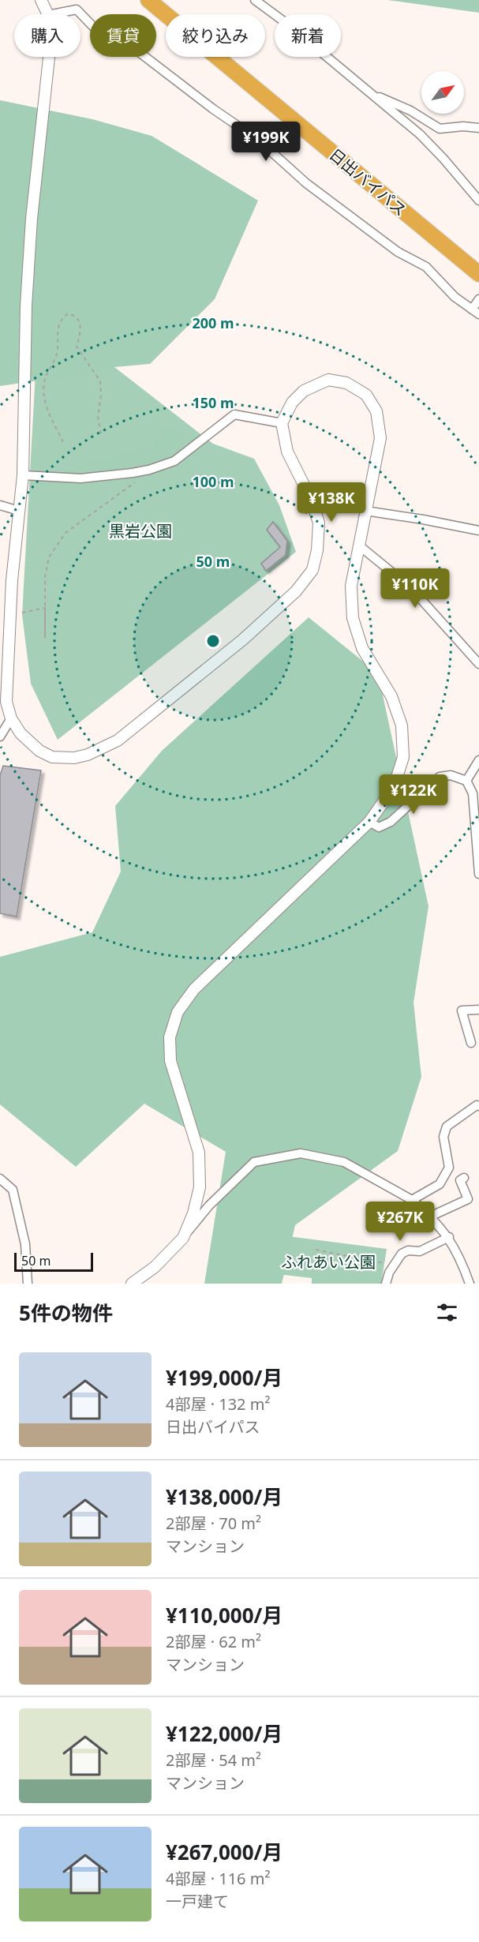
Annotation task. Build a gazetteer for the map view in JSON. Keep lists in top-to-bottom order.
{
  "streets": {
    "highway": ["日出バイパス"]
  },
  "parks": ["黒岩公園", "ふれあい公園"],
  "scale_bar": "50 m",
  "north": "top right",
  "page": {
    "chip": [
      "購入",
      "賃貸",
      "絞り込み",
      "新着"
    ],
    "price": [
      "¥199K",
      "¥138K",
      "¥110K",
      "¥122K",
      "¥267K"
    ],
    "scale": "50 m",
    "heading": "5件の物件",
    "list": [
      {
        "name": "¥199,000/月",
        "note": "4部屋 · 132 m² · 日出バイパス"
      },
      {
        "name": "¥138,000/月",
        "note": "2部屋 · 70 m² · マンション"
      },
      {
        "name": "¥110,000/月",
        "note": "2部屋 · 62 m² · マンション"
      },
      {
        "name": "¥122,000/月",
        "note": "2部屋 · 54 m² · マンション"
      },
      {
        "name": "¥267,000/月",
        "note": "4部屋 · 116 m² · 一戸建て"
      }
    ]
  },
  "rings": [
    "200 m",
    "150 m",
    "100 m",
    "50 m"
  ]
}
